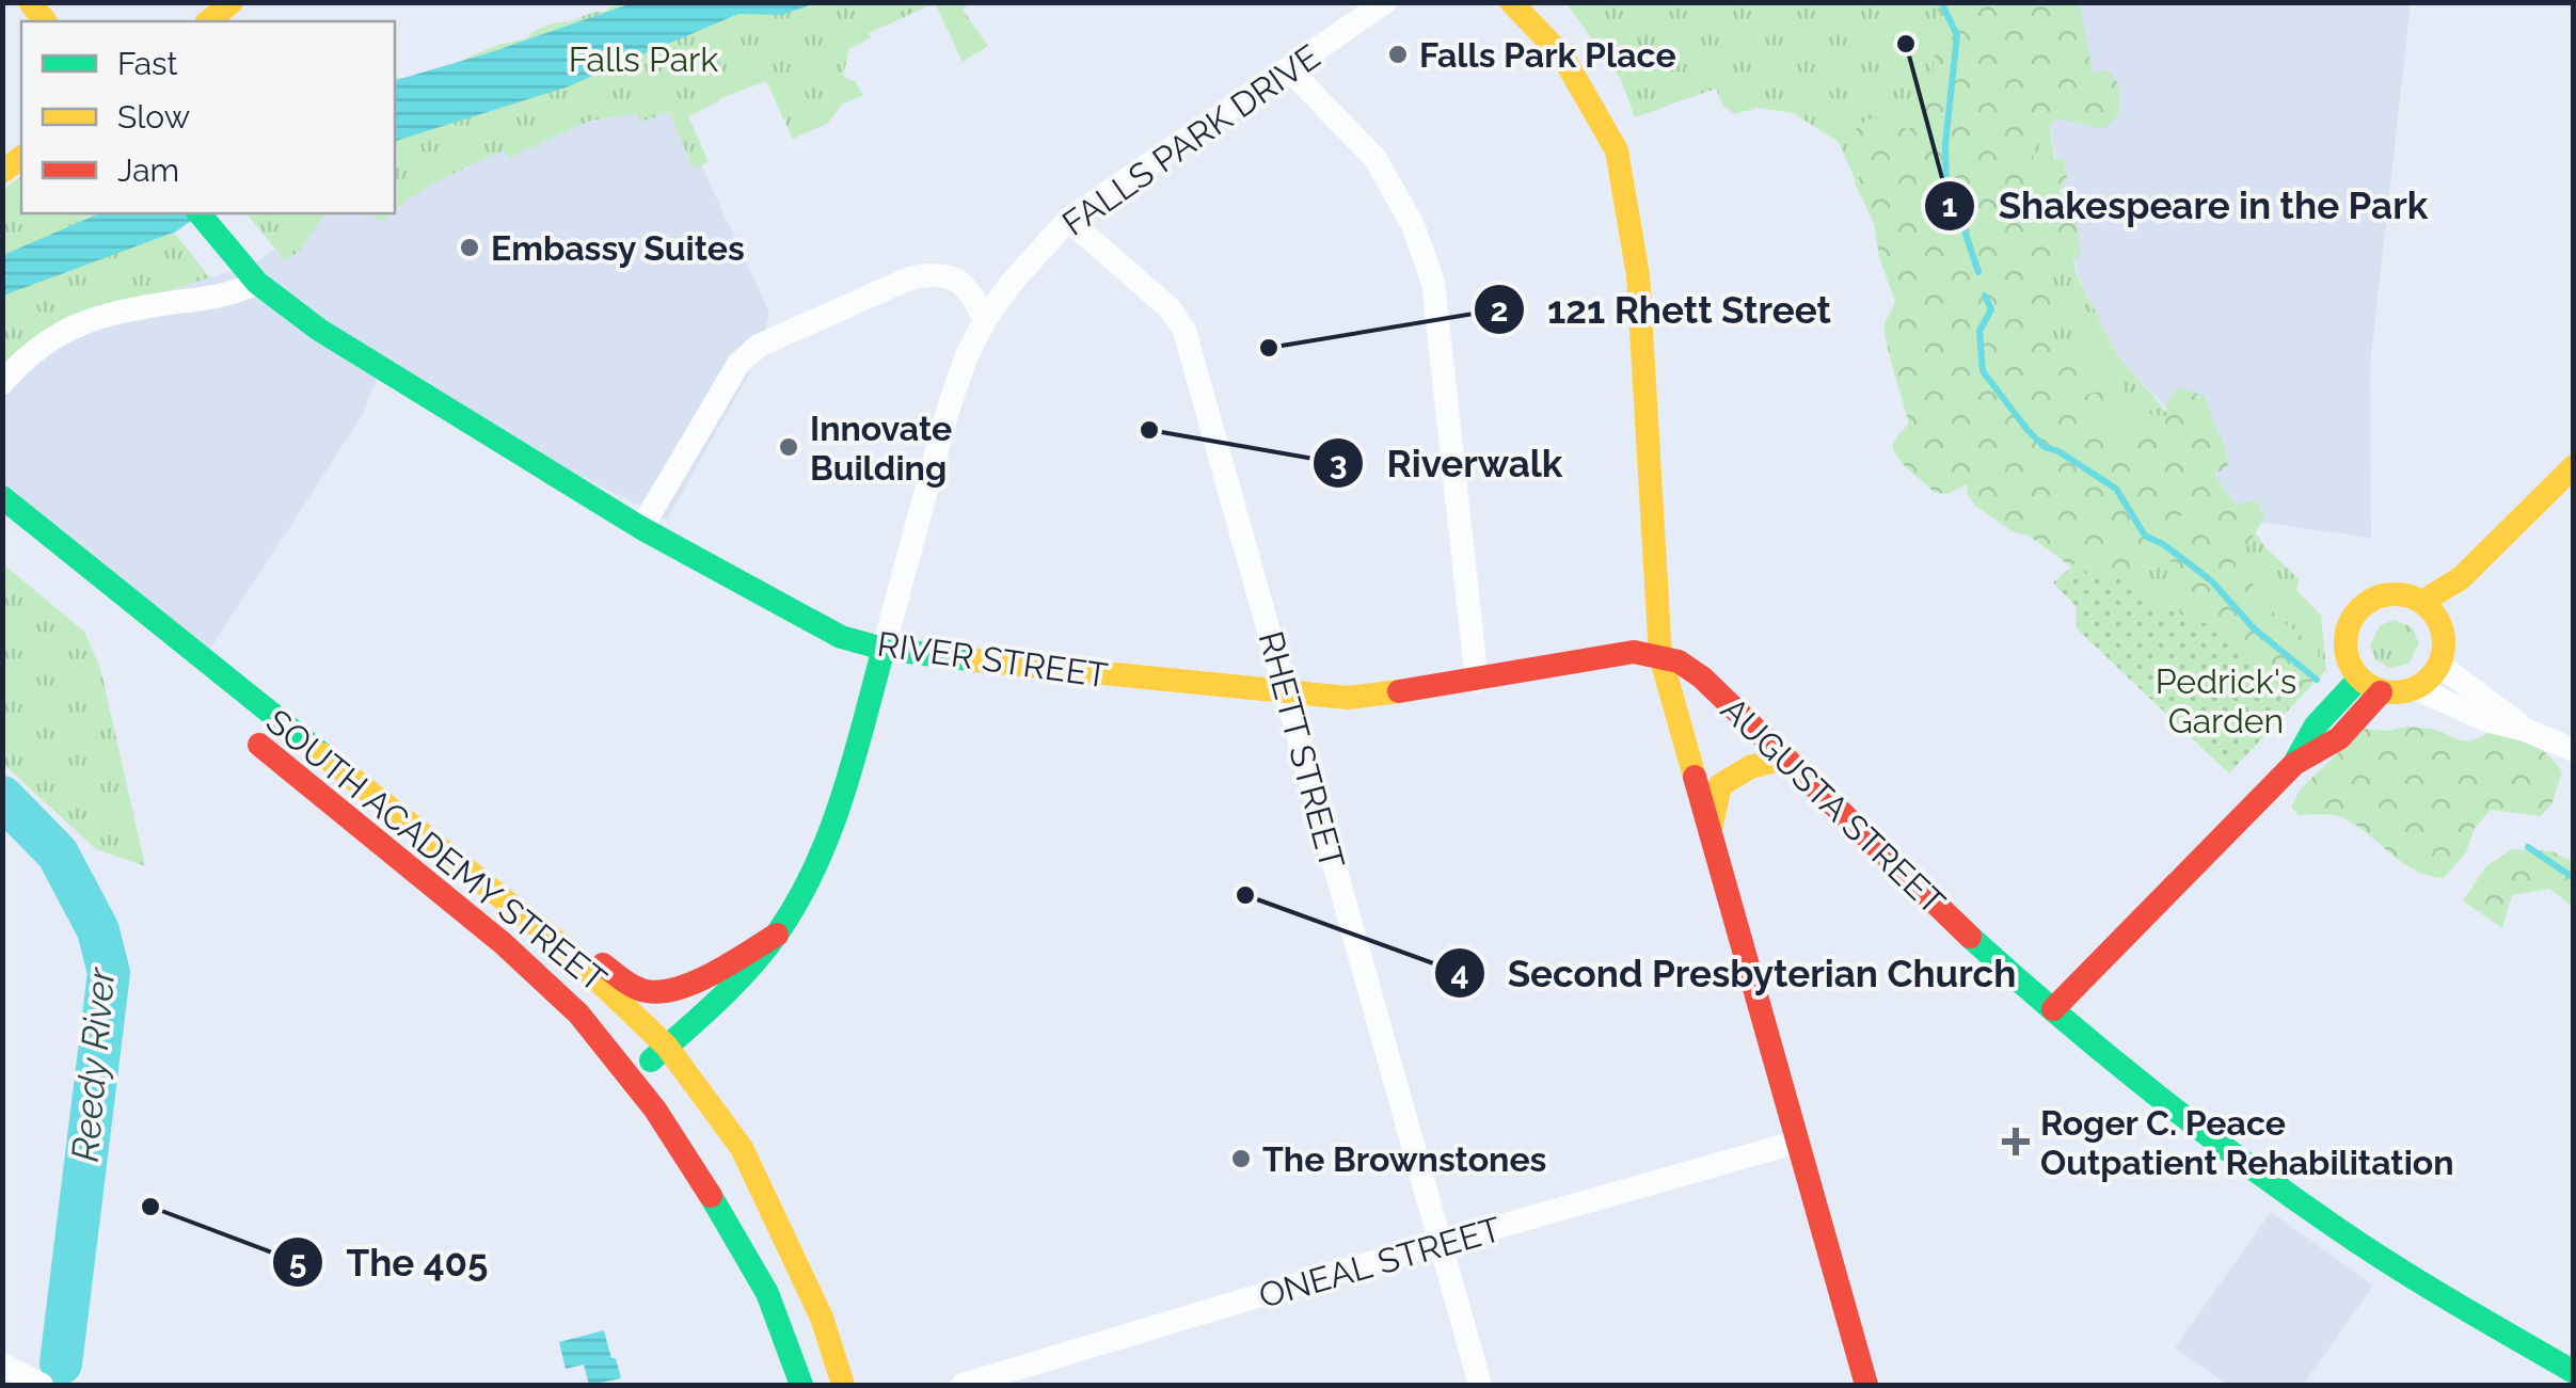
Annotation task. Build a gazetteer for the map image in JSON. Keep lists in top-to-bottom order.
{
  "streets": {
    "main road": [
      "FALLS PARK DRIVE",
      "RIVER STREET",
      "AUGUSTA STREET",
      "SOUTH ACADEMY STREET"
    ],
    "street": ["RHETT STREET", "ONEAL STREET"]
  },
  "crossings": [
    ["FALLS PARK DRIVE", "RIVER STREET"],
    ["FALLS PARK DRIVE", "RHETT STREET"],
    ["FALLS PARK DRIVE", "SOUTH ACADEMY STREET"],
    ["RIVER STREET", "RHETT STREET"],
    ["RIVER STREET", "AUGUSTA STREET"],
    ["RHETT STREET", "ONEAL STREET"]
  ],
  "water": ["Reedy River"],
  "parks": ["Falls Park", "Pedrick's Garden"],
  "places": {
    "other": [
      "Shakespeare in the Park",
      "Falls Park Place",
      "Embassy Suites",
      "121 Rhett Street",
      "Riverwalk",
      "Innovate Building",
      "Second Presbyterian Church",
      "The Brownstones",
      "The 405"
    ],
    "health": ["Roger C. Peace Outpatient Rehabilitation"]
  },
  "legend": ["Fast", "Slow", "Jam"]
}
